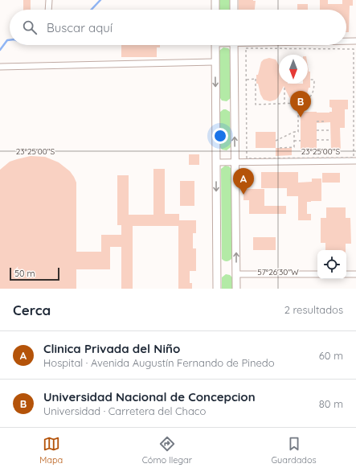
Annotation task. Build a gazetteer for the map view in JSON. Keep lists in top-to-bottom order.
{
  "scale_bar": "50 m",
  "north": "bottom",
  "page": {
    "search": "Buscar aquí",
    "pins": ["B", "A"],
    "scale": "50 m",
    "heading": ["Cerca", "2 resultados"],
    "list": [
      {
        "mark": "A",
        "name": "Clinica Privada del Niño",
        "note": "Hospital · Avenida Augustín Fernando de Pinedo",
        "value": "60 m"
      },
      {
        "mark": "B",
        "name": "Universidad Nacional de Concepcion",
        "note": "Universidad · Carretera del Chaco",
        "value": "80 m"
      }
    ],
    "nav": ["Mapa", "Cómo llegar", "Guardados"]
  },
  "coordinates": ["23°25'00\"S", "57°26'30\"W"]
}
